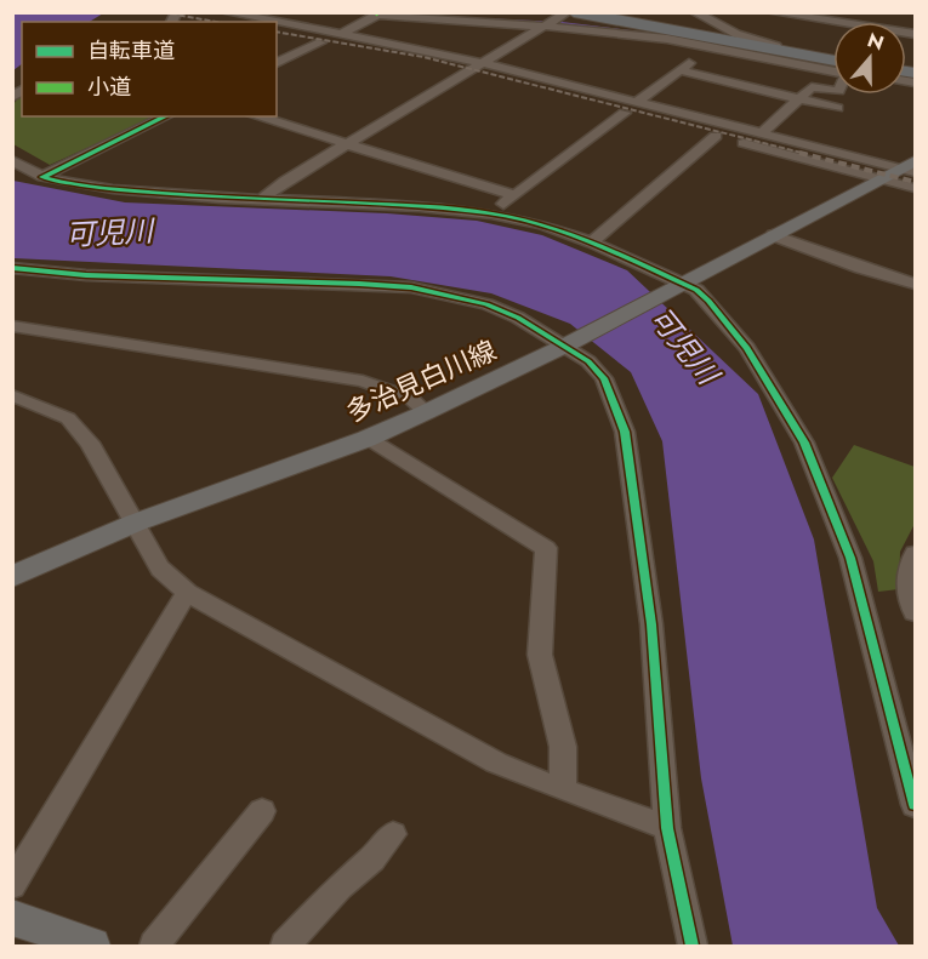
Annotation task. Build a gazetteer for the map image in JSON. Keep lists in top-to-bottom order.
{
  "streets": {
    "main road": ["多治見白川線"]
  },
  "water": ["可児川"],
  "legend": ["自転車道", "小道"],
  "north": "top"
}
